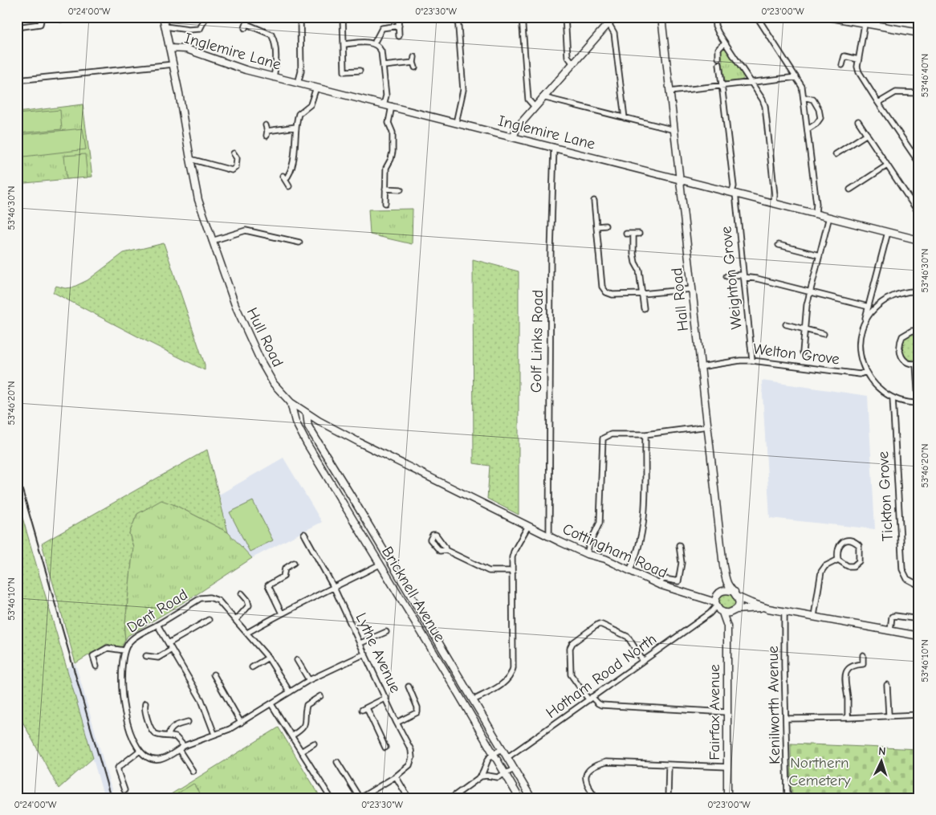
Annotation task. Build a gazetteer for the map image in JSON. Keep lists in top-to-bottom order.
{
  "streets": {
    "street": [
      "Inglemire Lane",
      "Weighton Grove",
      "Hall Road",
      "Hull Road",
      "Golf Links Road",
      "Welton Grove",
      "Tickton Grove",
      "Cottingham Road",
      "Bricknell Avenue",
      "Dent Road",
      "Lythe Avenue",
      "Hotham Road North",
      "Kenilworth Avenue",
      "Fairfax Avenue"
    ]
  },
  "crossings": [
    ["Inglemire Lane", "Weighton Grove"],
    ["Inglemire Lane", "Hall Road"],
    ["Inglemire Lane", "Hull Road"],
    ["Inglemire Lane", "Golf Links Road"],
    ["Weighton Grove", "Welton Grove"],
    ["Hall Road", "Welton Grove"],
    ["Hall Road", "Cottingham Road"],
    ["Hall Road", "Hotham Road North"],
    ["Hall Road", "Fairfax Avenue"],
    ["Hull Road", "Cottingham Road"],
    ["Hull Road", "Bricknell Avenue"],
    ["Golf Links Road", "Cottingham Road"],
    ["Cottingham Road", "Hotham Road North"],
    ["Cottingham Road", "Fairfax Avenue"],
    ["Bricknell Avenue", "Hotham Road North"],
    ["Hotham Road North", "Fairfax Avenue"]
  ],
  "parks": ["Northern Cemetery"],
  "north": "top",
  "coordinates": [
    "0°24'00\"W",
    "0°23'30\"W",
    "0°23'00\"W",
    "53°46'40\"N",
    "53°46'30\"N",
    "53°46'20\"N",
    "53°46'10\"N"
  ]
}
